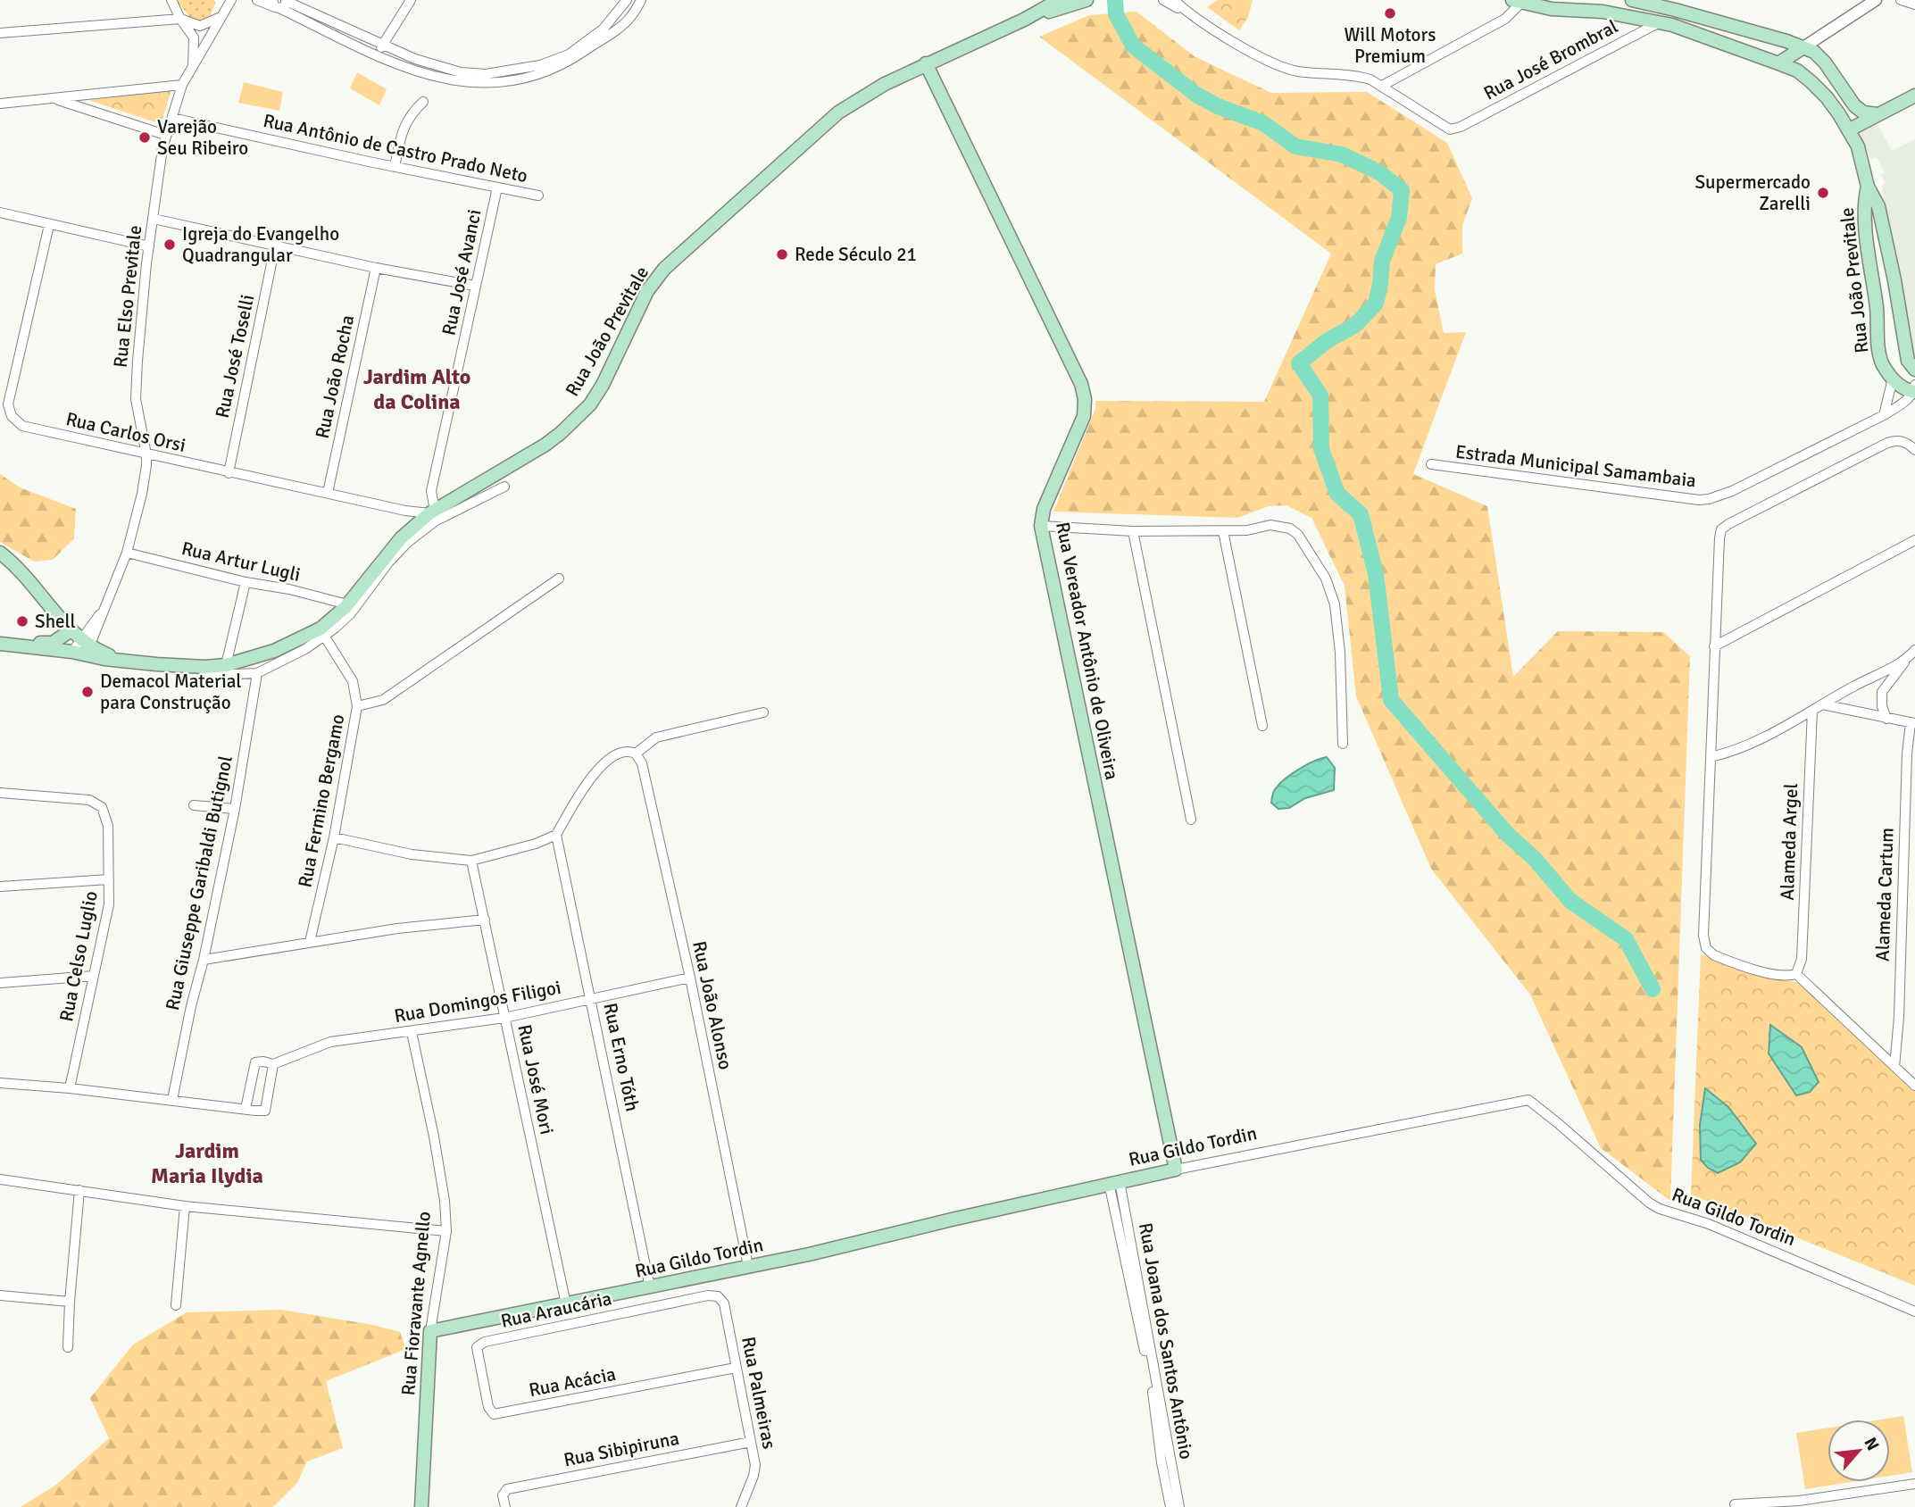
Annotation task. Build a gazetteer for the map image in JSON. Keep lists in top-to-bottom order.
{
  "streets": {
    "main road": [
      "Rua João Previtale",
      "Rua Vereador Antônio de Oliveira",
      "Rua Gildo Tordin",
      "Rua Fioravante Agnello"
    ],
    "street": [
      "Rua José Brombral",
      "Rua Antônio de Castro Prado Neto",
      "Rua José Avanci",
      "Rua Elso Previtale",
      "Rua José Toselli",
      "Rua João Rocha",
      "Rua Carlos Orsi",
      "Estrada Municipal Samambaia",
      "Rua Artur Lugli",
      "Rua Fermino Bergamo",
      "Alameda Argel",
      "Rua Giuseppe Garibaldi Butignol",
      "Alameda Cartum",
      "Rua Celso Luglio",
      "Rua Domingos Filigoi",
      "Rua João Alonso",
      "Rua Erno Tóth",
      "Rua José Mori",
      "Rua Araucária",
      "Rua Joana dos Santos Antônio",
      "Rua Acácia",
      "Rua Palmeiras",
      "Rua Sibipiruna"
    ]
  },
  "crossings": [
    ["Rua José Brombral", "Rua João Previtale"],
    ["Rua Antônio de Castro Prado Neto", "Rua José Avanci"],
    ["Rua Antônio de Castro Prado Neto", "Rua Elso Previtale"],
    ["Rua José Avanci", "Rua João Previtale"],
    ["Rua José Avanci", "Rua Carlos Orsi"],
    ["Rua João Previtale", "Rua Elso Previtale"],
    ["Rua João Previtale", "Rua Carlos Orsi"],
    ["Rua João Previtale", "Rua Artur Lugli"],
    ["Rua João Previtale", "Rua Vereador Antônio de Oliveira"],
    ["Rua Elso Previtale", "Rua Carlos Orsi"],
    ["Rua Elso Previtale", "Rua Artur Lugli"],
    ["Rua José Toselli", "Rua Carlos Orsi"],
    ["Rua João Rocha", "Rua Carlos Orsi"],
    ["Rua Vereador Antônio de Oliveira", "Rua Gildo Tordin"],
    ["Rua Domingos Filigoi", "Rua João Alonso"],
    ["Rua Domingos Filigoi", "Rua Erno Tóth"],
    ["Rua Domingos Filigoi", "Rua José Mori"],
    ["Rua Domingos Filigoi", "Rua Fioravante Agnello"],
    ["Rua João Alonso", "Rua Gildo Tordin"],
    ["Rua Erno Tóth", "Rua Gildo Tordin"],
    ["Rua José Mori", "Rua Gildo Tordin"],
    ["Rua Gildo Tordin", "Rua Fioravante Agnello"],
    ["Rua Gildo Tordin", "Rua Joana dos Santos Antônio"],
    ["Rua Araucária", "Rua Acácia"],
    ["Rua Araucária", "Rua Palmeiras"],
    ["Rua Acácia", "Rua Palmeiras"],
    ["Rua Palmeiras", "Rua Sibipiruna"]
  ],
  "districts": ["Jardim Alto da Colina", "Jardim Maria Ilydia"],
  "places": [
    "Will Motors Premium",
    "Varejão Seu Ribeiro",
    "Supermercado Zarelli",
    "Igreja do Evangelho Quadrangular",
    "Rede Século 21",
    "Shell",
    "Demacol Material para Construção"
  ],
  "north": "top right"
}
